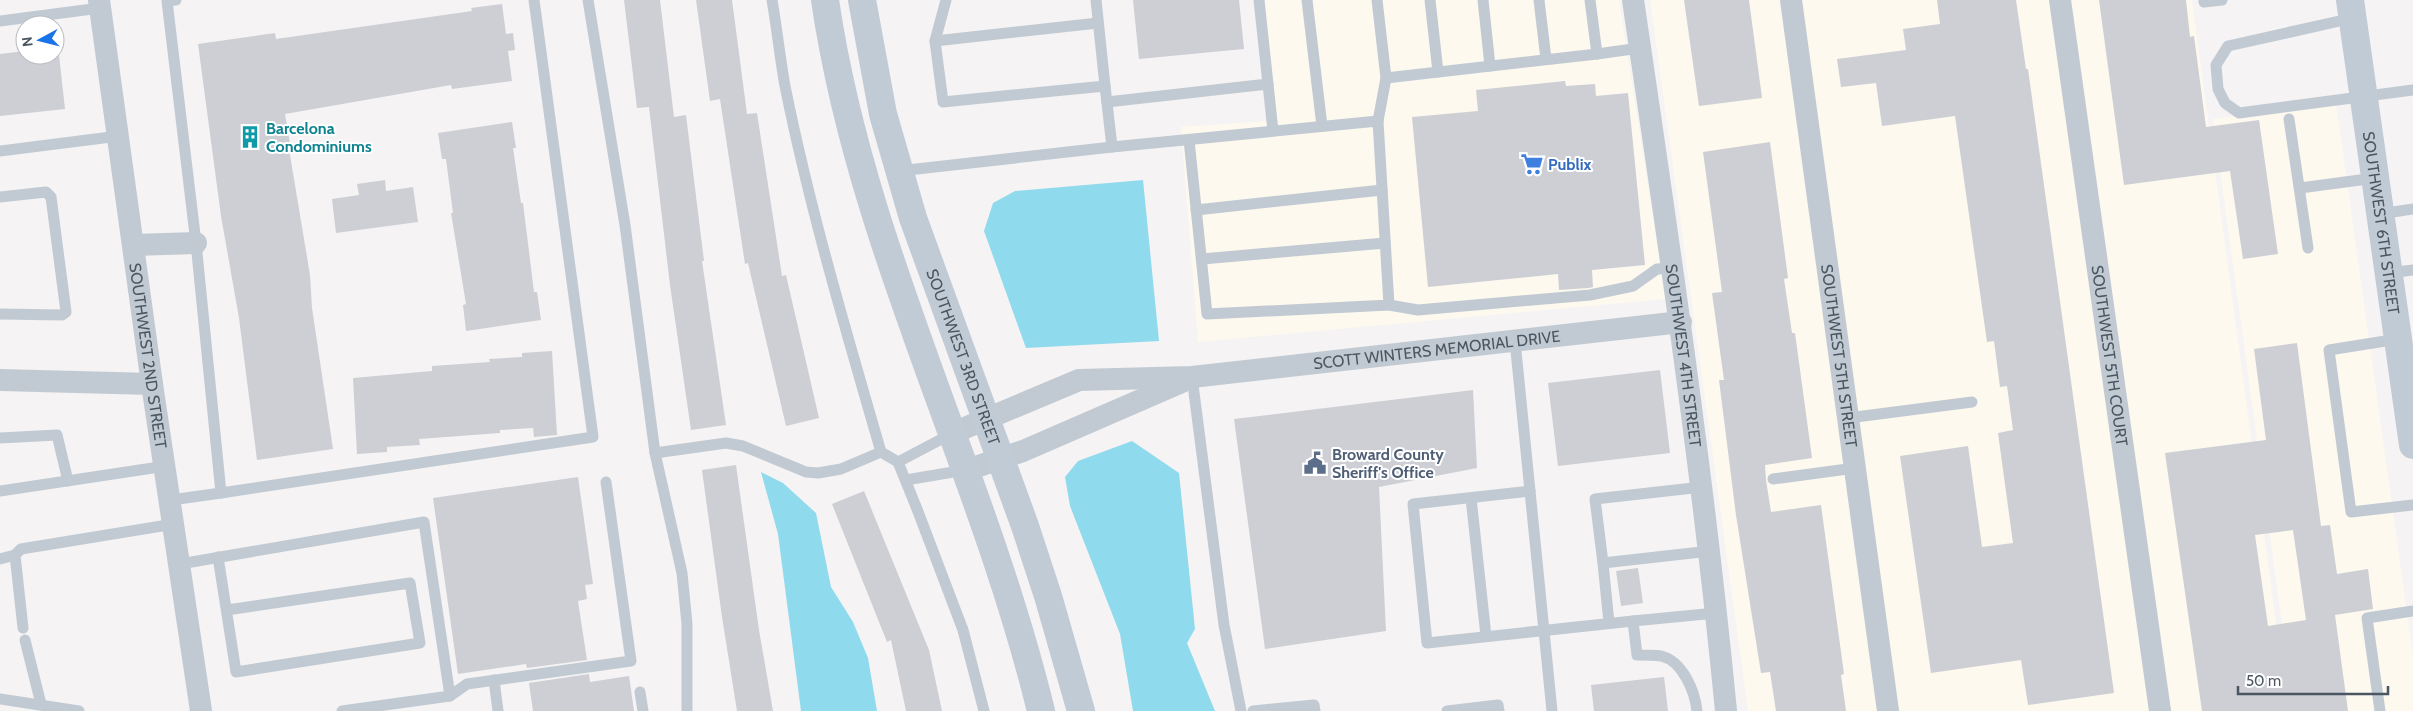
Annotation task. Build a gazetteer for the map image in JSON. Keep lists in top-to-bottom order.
{
  "streets": {
    "street": [
      "SOUTHWEST 6TH STREET",
      "SCOTT WINTERS MEMORIAL DRIVE",
      "SOUTHWEST 4TH STREET",
      "SOUTHWEST 5TH STREET",
      "SOUTHWEST 2ND STREET",
      "SOUTHWEST 5TH COURT",
      "SOUTHWEST 3RD STREET"
    ]
  },
  "crossings": [
    ["SCOTT WINTERS MEMORIAL DRIVE", "SOUTHWEST 4TH STREET"],
    ["SCOTT WINTERS MEMORIAL DRIVE", "SOUTHWEST 3RD STREET"]
  ],
  "places": {
    "building": ["Barcelona Condominiums"],
    "supermarket": ["Publix"],
    "public building": ["Broward County Sheriff's Office"]
  },
  "scale_bar": "50 m",
  "north": "left"
}
